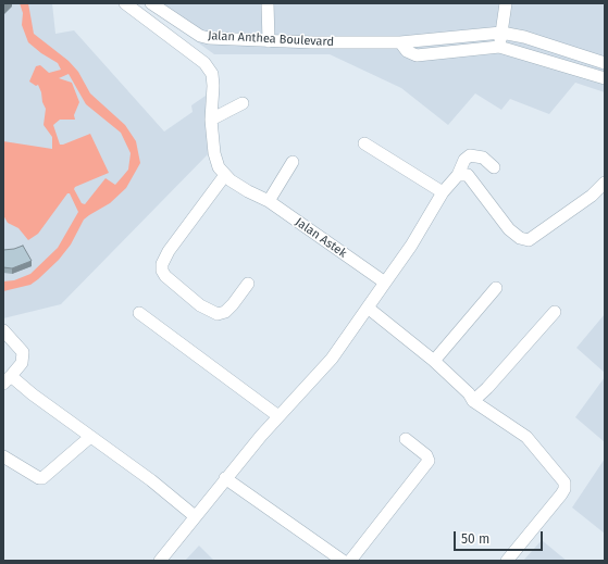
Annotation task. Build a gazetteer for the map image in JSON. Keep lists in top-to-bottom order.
{
  "streets": {
    "street": ["Jalan Anthea Boulevard", "Jalan Astek"]
  },
  "scale_bar": "50 m"
}
